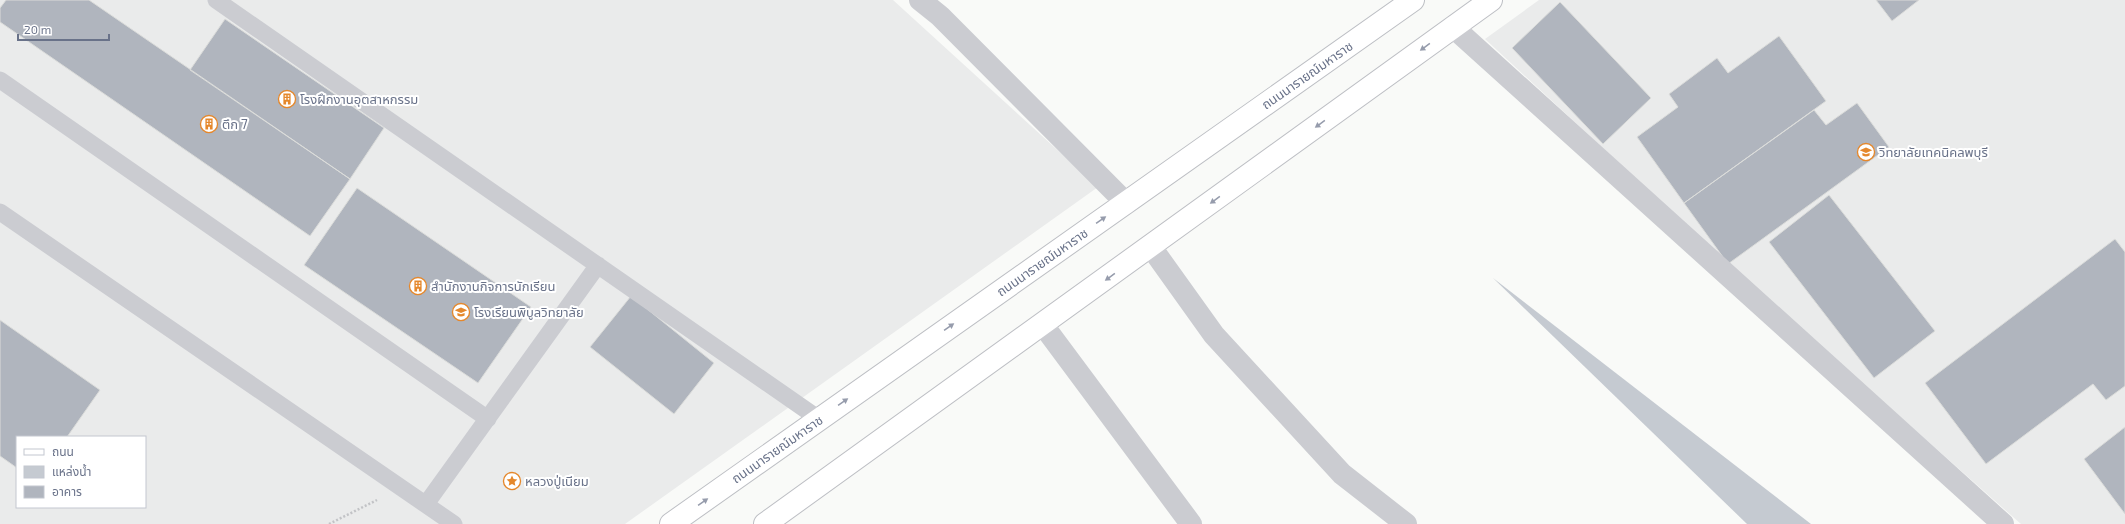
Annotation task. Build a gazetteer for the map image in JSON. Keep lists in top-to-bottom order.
{
  "streets": {
    "main road": ["ถนนนารายณ์มหาราช"]
  },
  "places": {
    "building": ["โรงฝึกงานอุตสาหกรรม", "ตึก 7", "สำนักงานกิจการนักเรียน"],
    "school or university": ["วิทยาลัยเทคนิคลพบุรี", "โรงเรียนพิบูลวิทยาลัย"],
    "place": ["หลวงปู่เนียม"]
  },
  "legend": ["ถนน", "แหล่งน้ำ", "อาคาร"],
  "scale_bar": "20 m"
}
